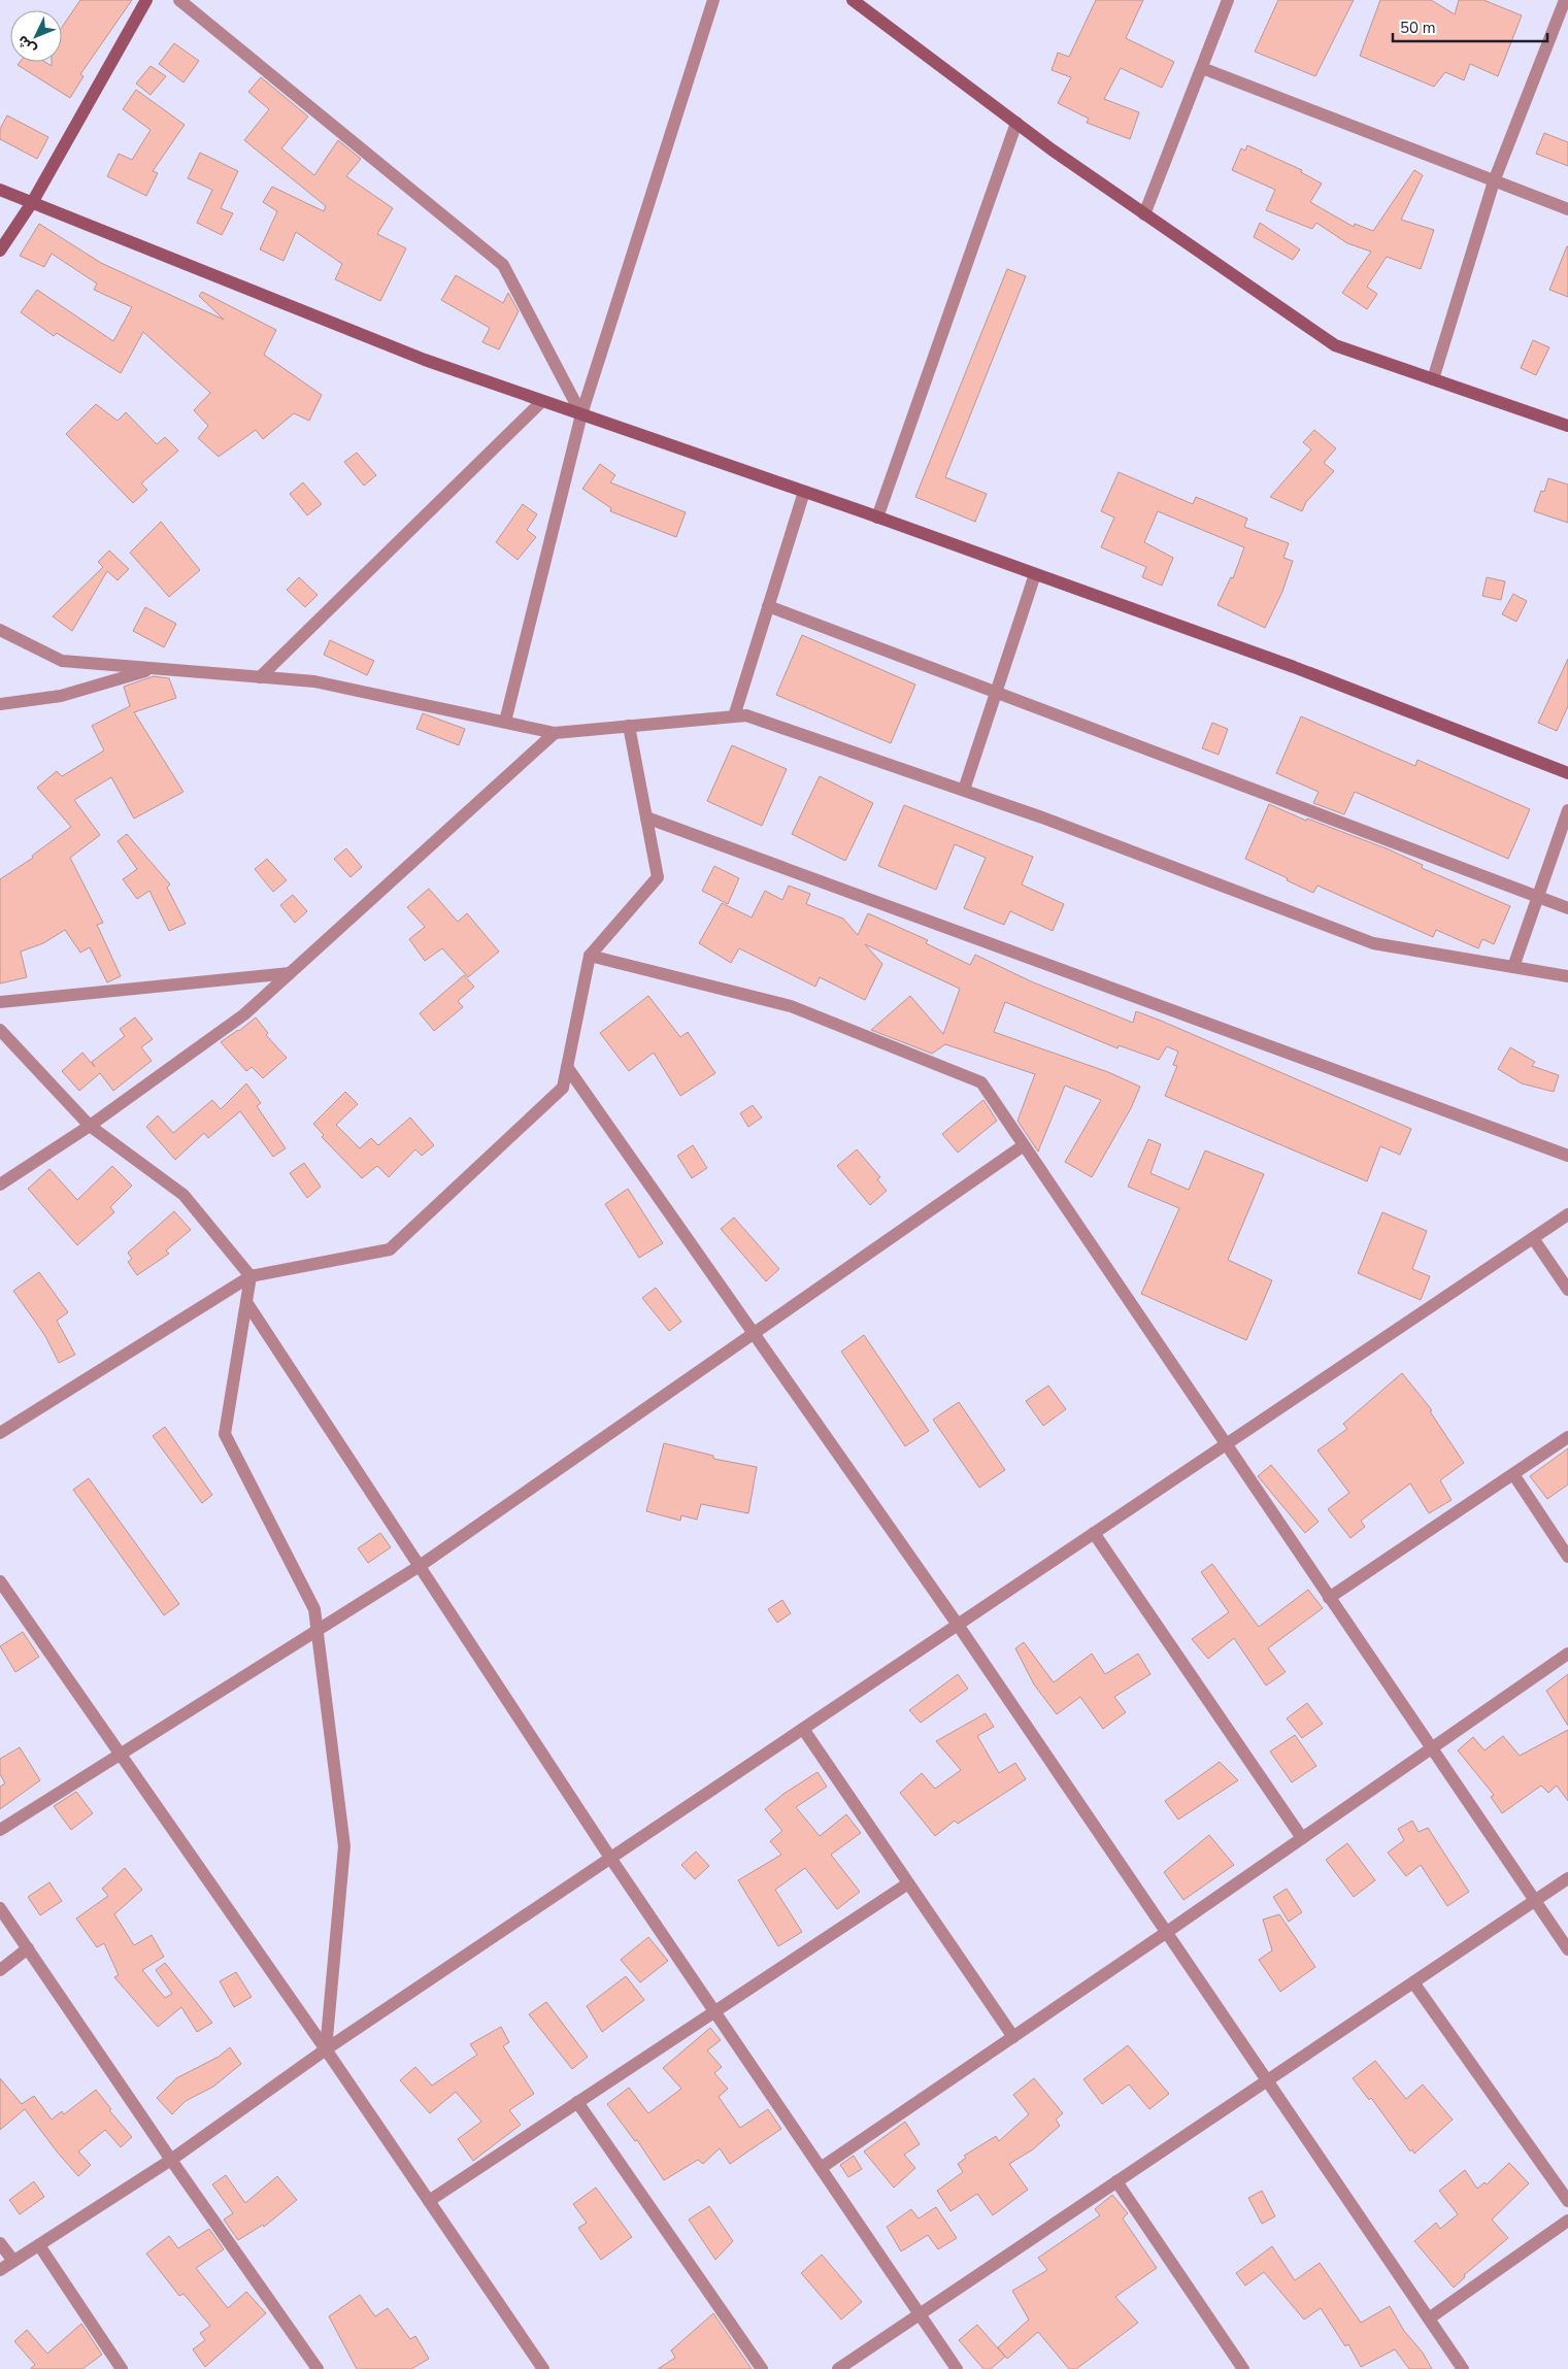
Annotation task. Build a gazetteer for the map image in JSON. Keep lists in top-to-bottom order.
{
  "scale_bar": "50 m",
  "north": "bottom left"
}
